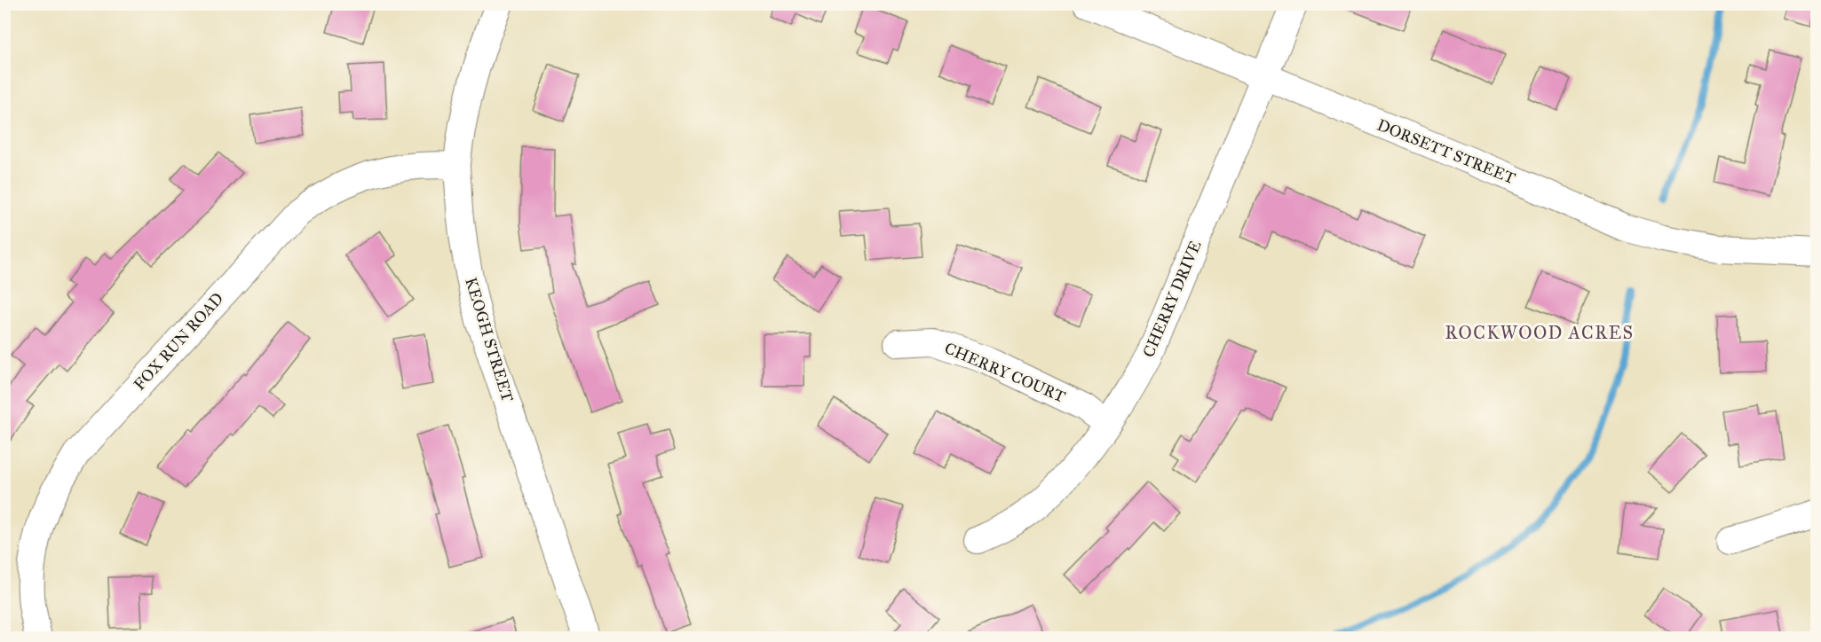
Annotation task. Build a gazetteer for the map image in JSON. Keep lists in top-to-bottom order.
{
  "streets": {
    "street": [
      "DORSETT STREET",
      "CHERRY DRIVE",
      "KEOGH STREET",
      "FOX RUN ROAD",
      "CHERRY COURT"
    ]
  },
  "crossings": [
    ["DORSETT STREET", "CHERRY DRIVE"],
    ["CHERRY DRIVE", "CHERRY COURT"],
    ["KEOGH STREET", "FOX RUN ROAD"]
  ],
  "districts": ["ROCKWOOD ACRES"]
}
